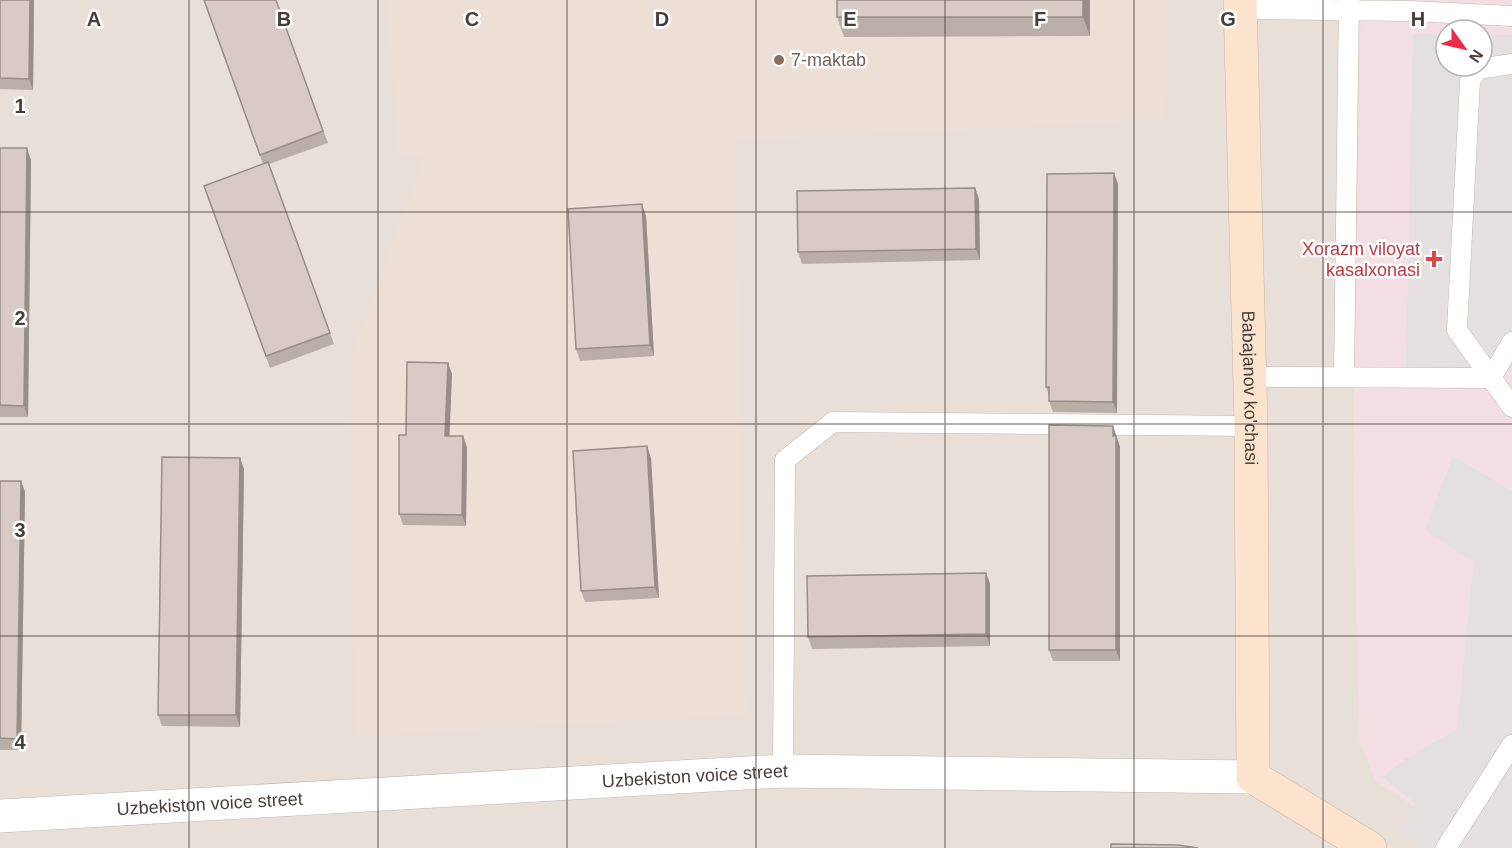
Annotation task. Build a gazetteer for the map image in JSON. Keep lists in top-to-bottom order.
{
  "streets": {
    "street": ["Babajanov ko'chasi", "Uzbekiston voice street"]
  },
  "crossings": [
    ["Babajanov ko'chasi", "Uzbekiston voice street"]
  ],
  "places": {
    "other": ["7-maktab"],
    "health": ["Xorazm viloyat kasalxonasi"]
  },
  "north": "bottom right",
  "grid": {
    "columns": [
      "A",
      "B",
      "C",
      "D",
      "E",
      "F",
      "G",
      "H"
    ],
    "rows": [
      "1",
      "2",
      "3",
      "4"
    ]
  }
}
